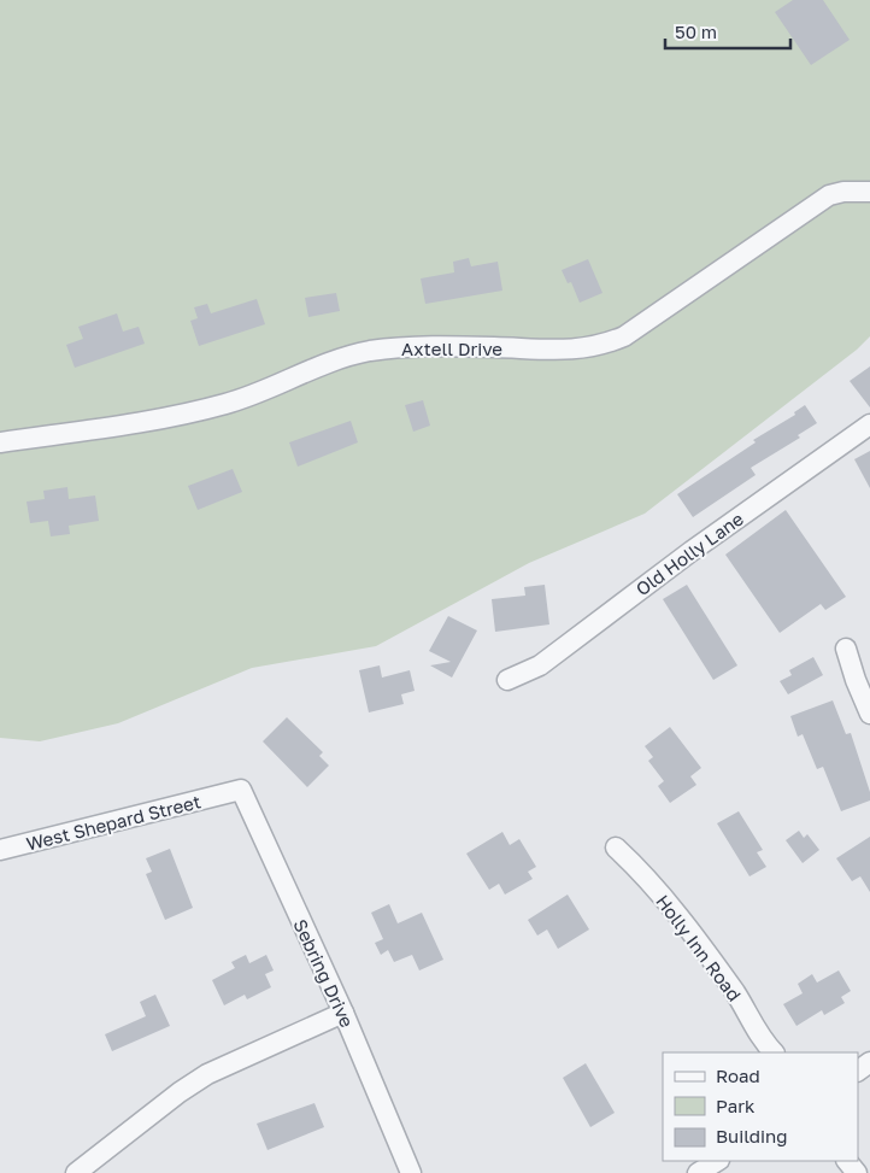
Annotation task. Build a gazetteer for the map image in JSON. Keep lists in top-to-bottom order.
{
  "streets": {
    "street": [
      "Axtell Drive",
      "Old Holly Lane",
      "West Shepard Street",
      "Holly Inn Road",
      "Sebring Drive"
    ]
  },
  "crossings": [
    ["West Shepard Street", "Sebring Drive"]
  ],
  "legend": ["Road", "Park", "Building"],
  "scale_bar": "50 m"
}
